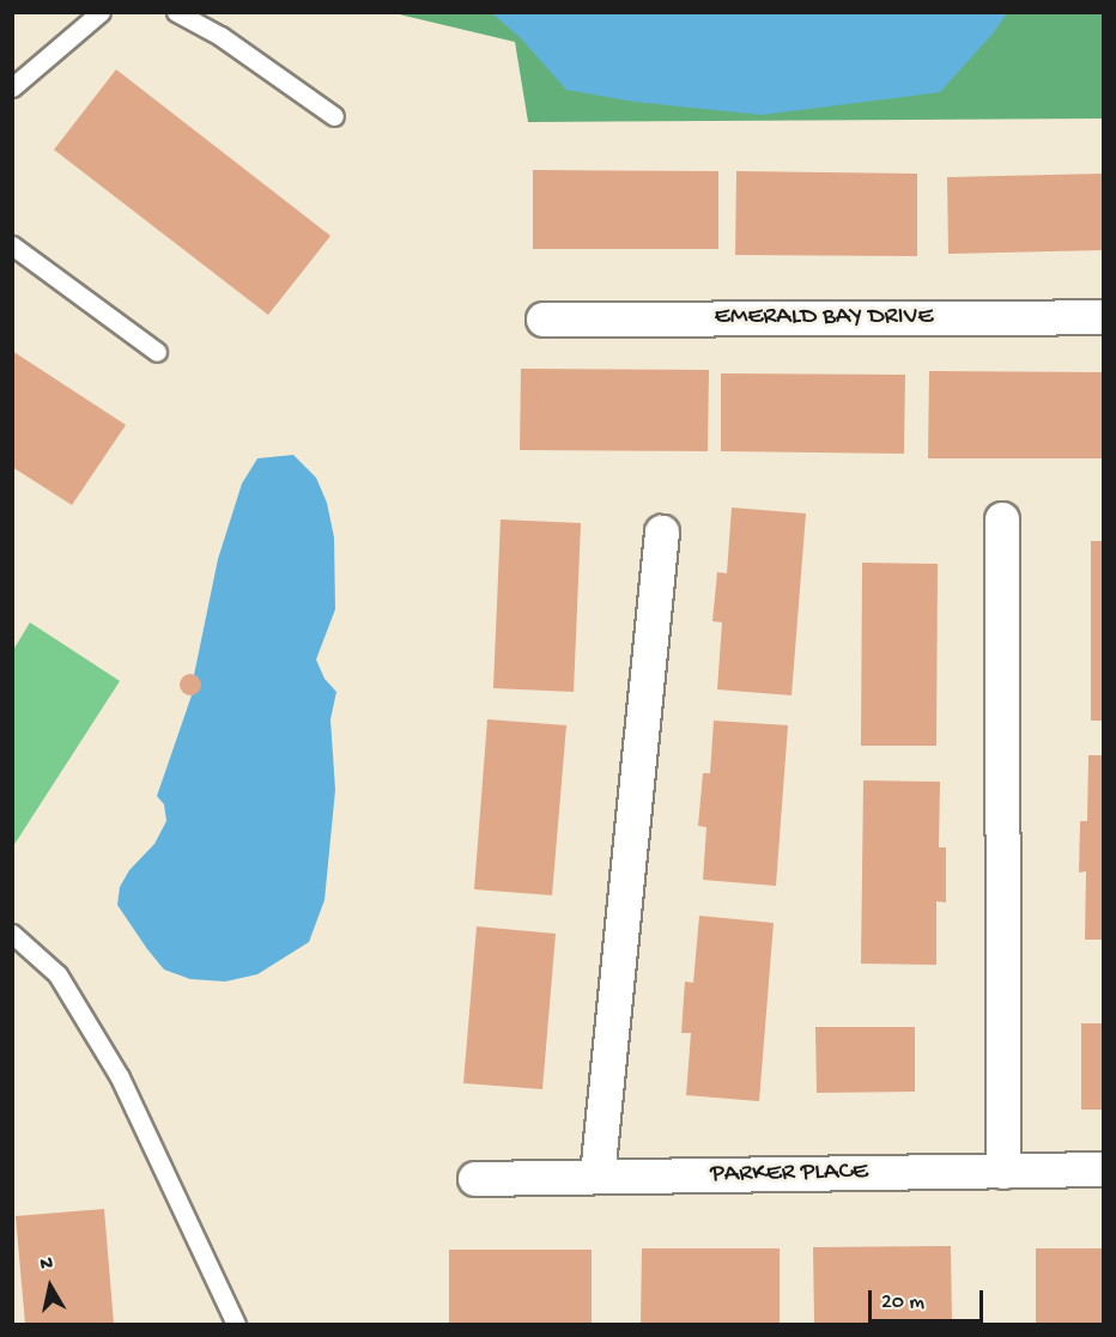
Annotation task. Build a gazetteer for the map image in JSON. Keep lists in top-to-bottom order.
{
  "streets": {
    "street": ["EMERALD BAY DRIVE", "PARKER PLACE"]
  },
  "scale_bar": "20 m",
  "north": "top"
}
